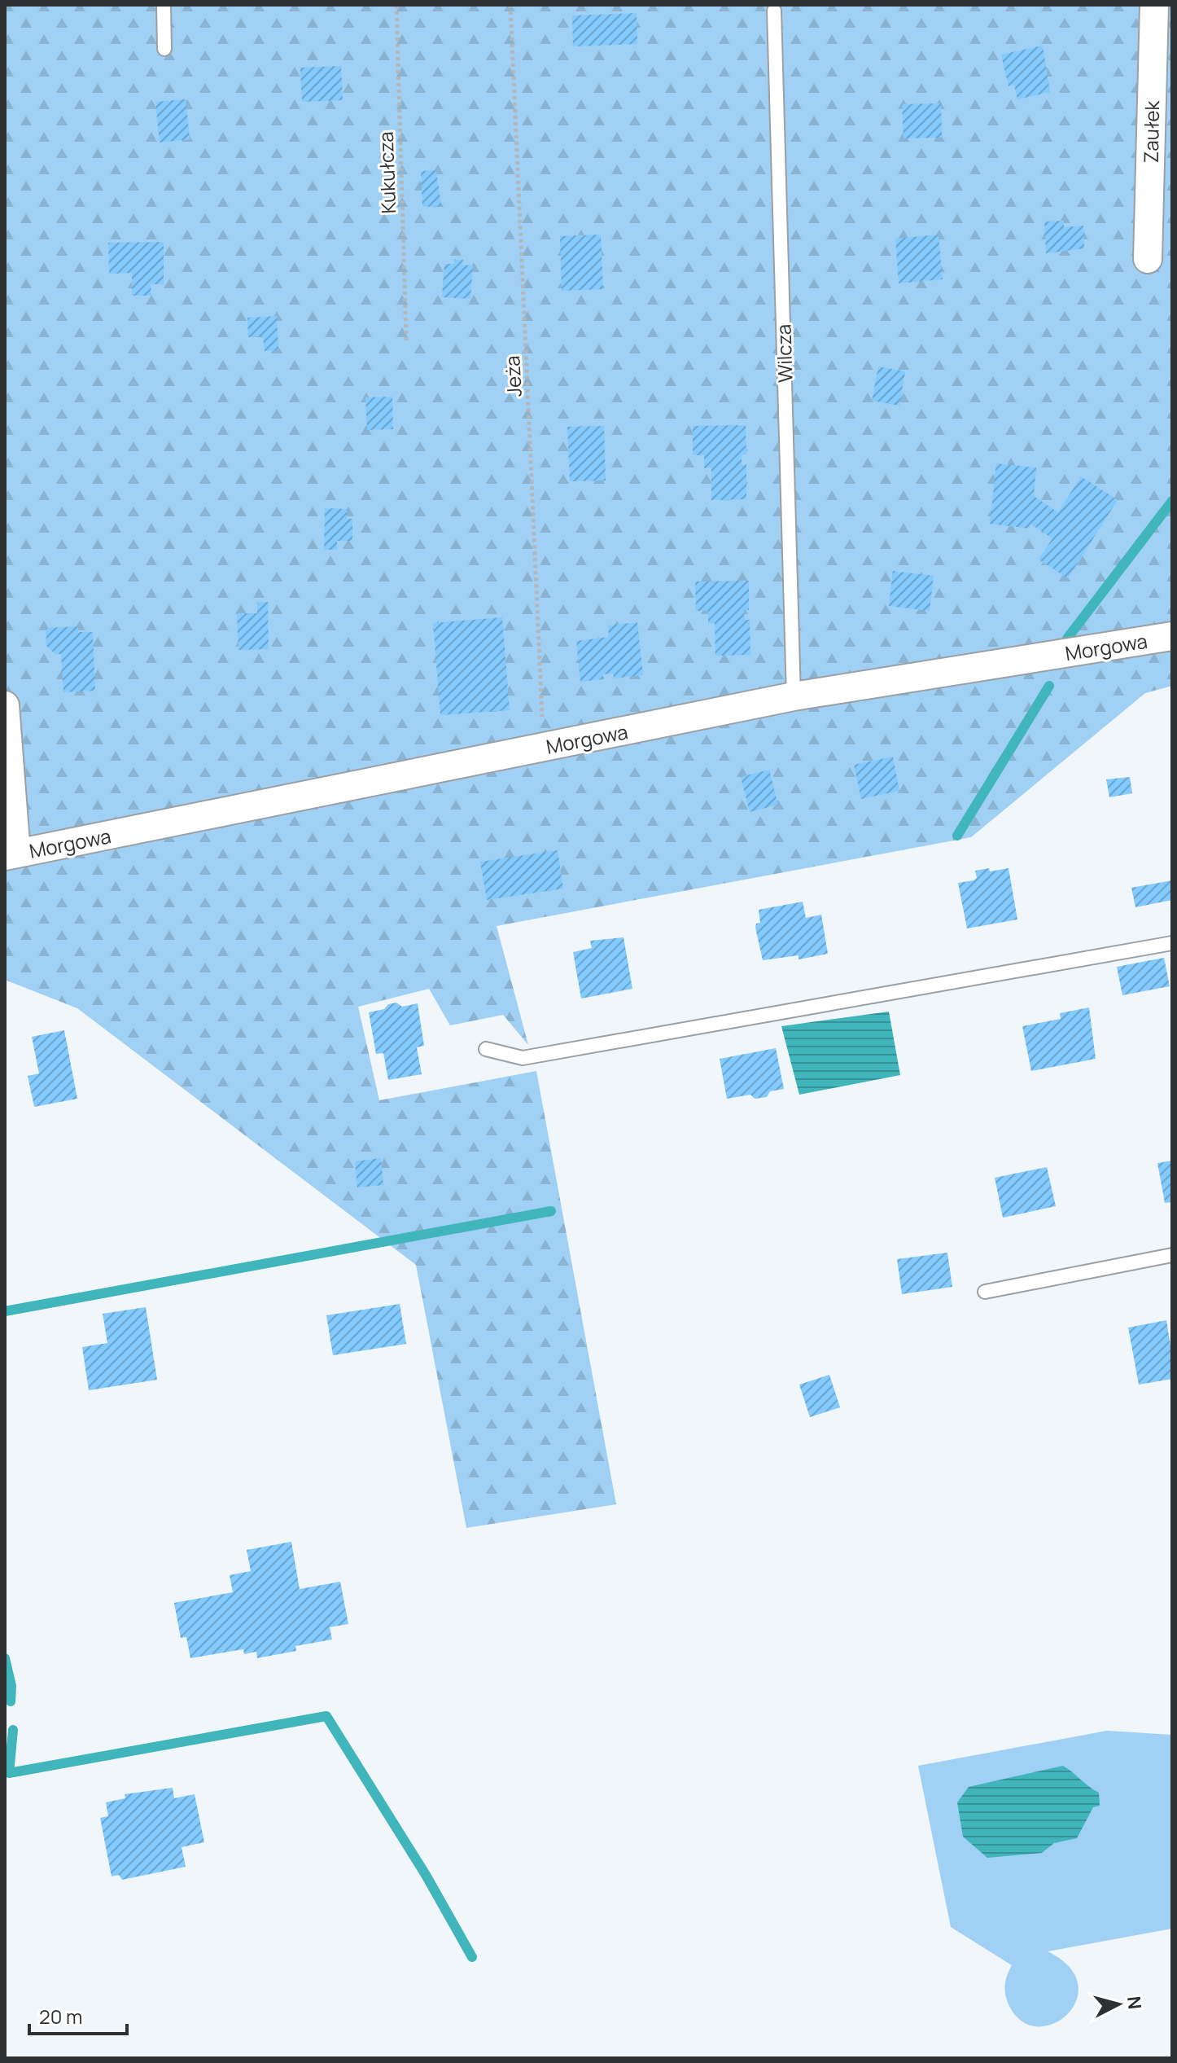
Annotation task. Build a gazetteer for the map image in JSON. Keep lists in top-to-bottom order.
{
  "streets": {
    "street": ["Zaułek", "Morgowa"],
    "lane": ["Wilcza"],
    "path": ["Kukułcza", "Jeża"]
  },
  "crossings": [
    ["Wilcza", "Morgowa"],
    ["Jeża", "Morgowa"]
  ],
  "scale_bar": "20 m",
  "north": "right"
}
